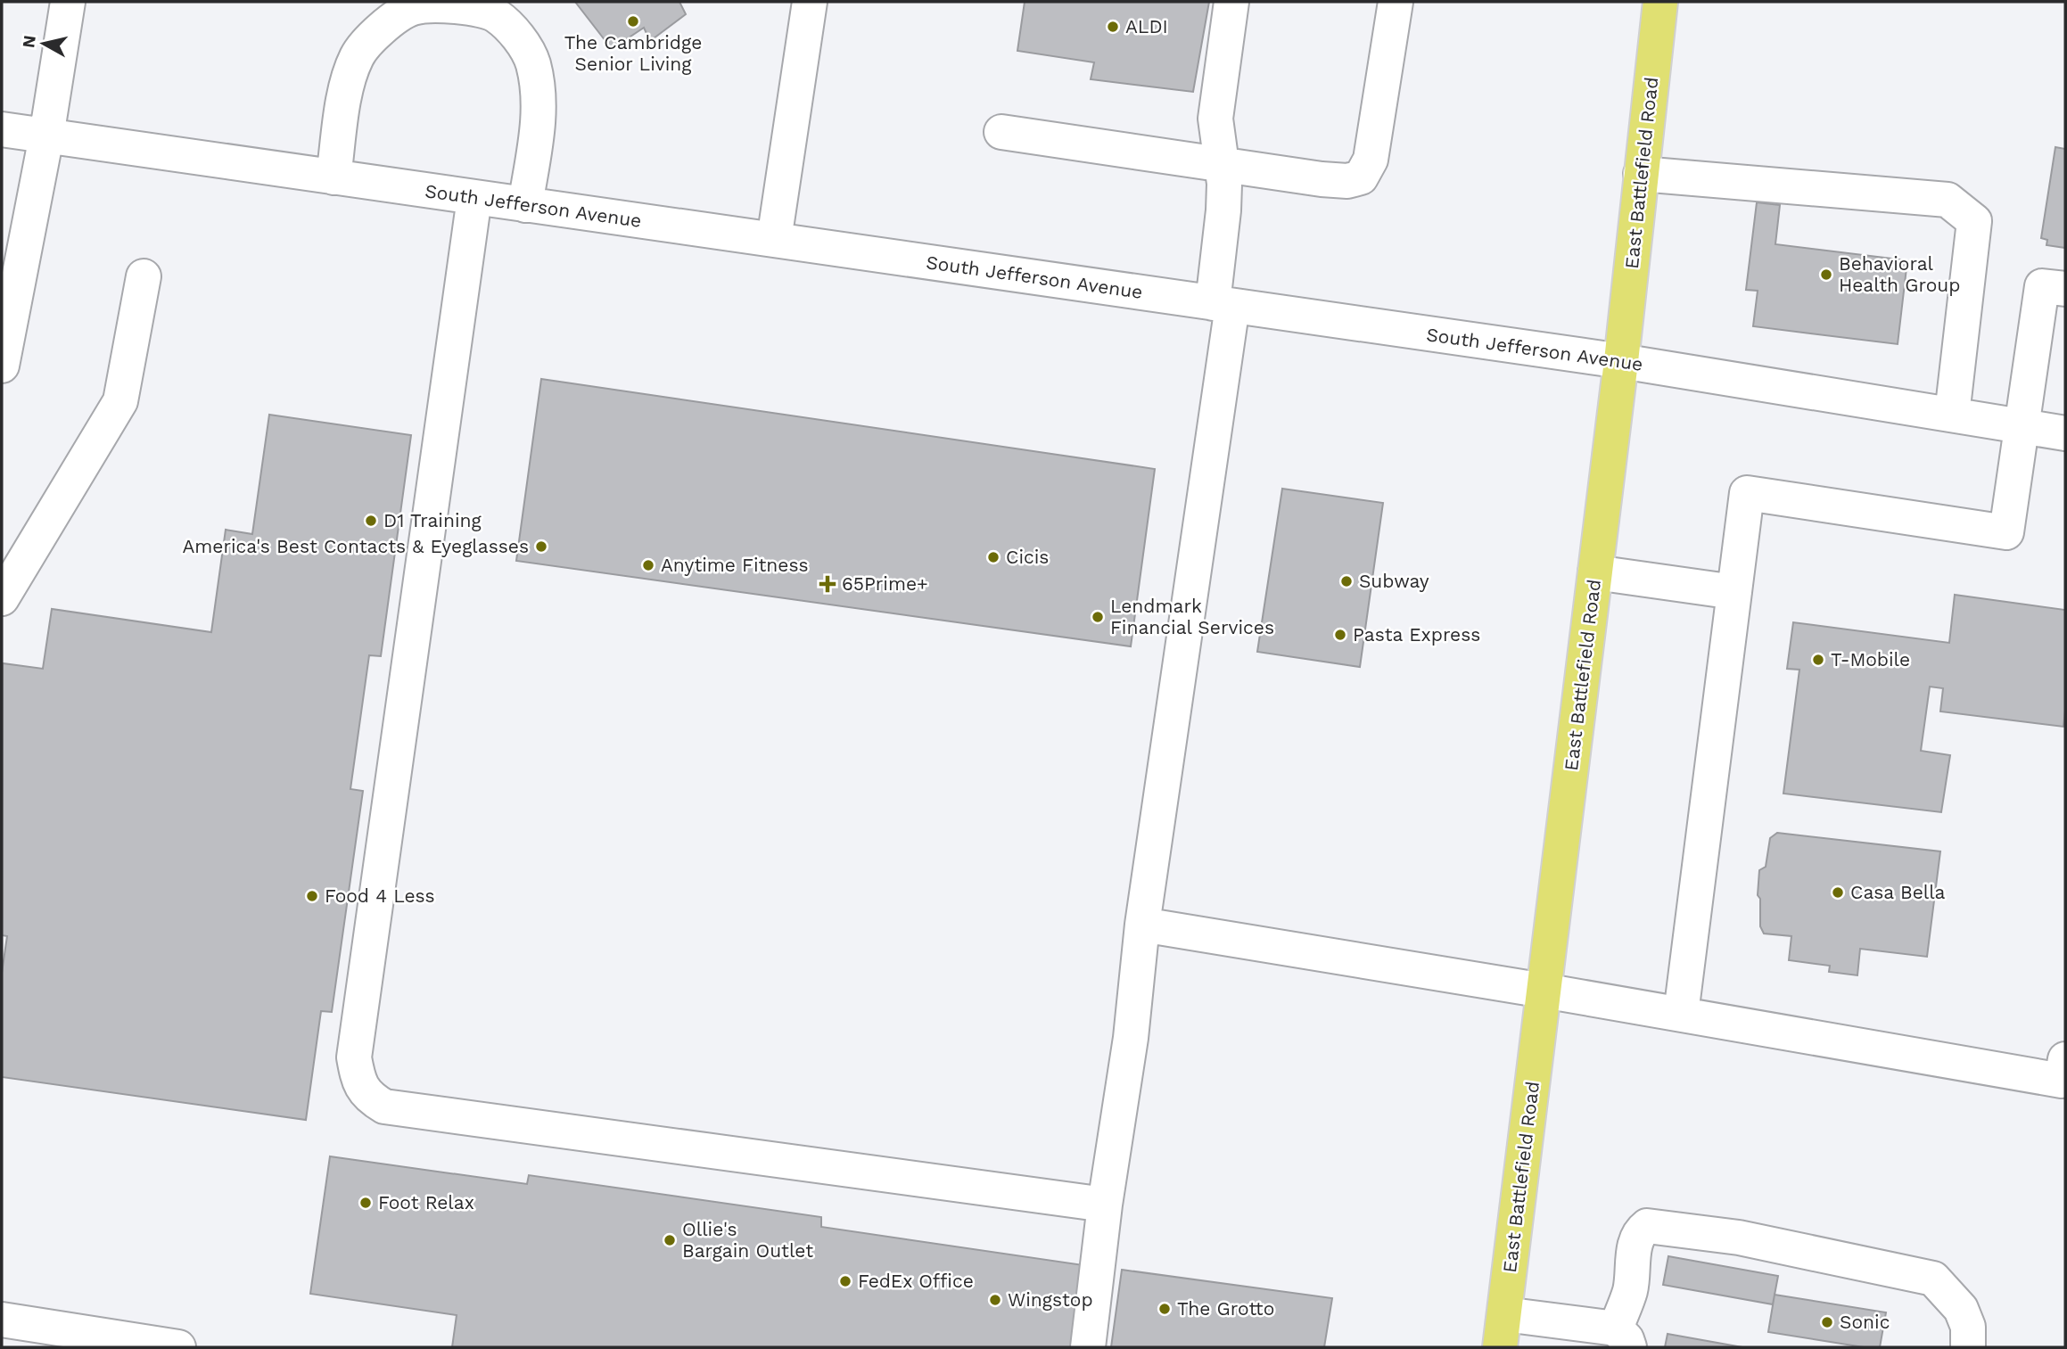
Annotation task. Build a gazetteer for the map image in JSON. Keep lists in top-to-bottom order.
{
  "streets": {
    "main road": ["East Battlefield Road"],
    "street": ["South Jefferson Avenue"]
  },
  "crossings": [
    ["East Battlefield Road", "South Jefferson Avenue"]
  ],
  "places": {
    "other": [
      "The Cambridge Senior Living",
      "ALDI",
      "Behavioral Health Group",
      "D1 Training",
      "America's Best Contacts & Eyeglasses",
      "Cicis",
      "Anytime Fitness",
      "Subway",
      "Lendmark Financial Services",
      "Pasta Express",
      "T-Mobile",
      "Casa Bella",
      "Food 4 Less",
      "Foot Relax",
      "Ollie's Bargain Outlet",
      "FedEx Office",
      "Wingstop",
      "The Grotto",
      "Sonic"
    ],
    "health": ["65Prime+"]
  },
  "north": "left"
}
